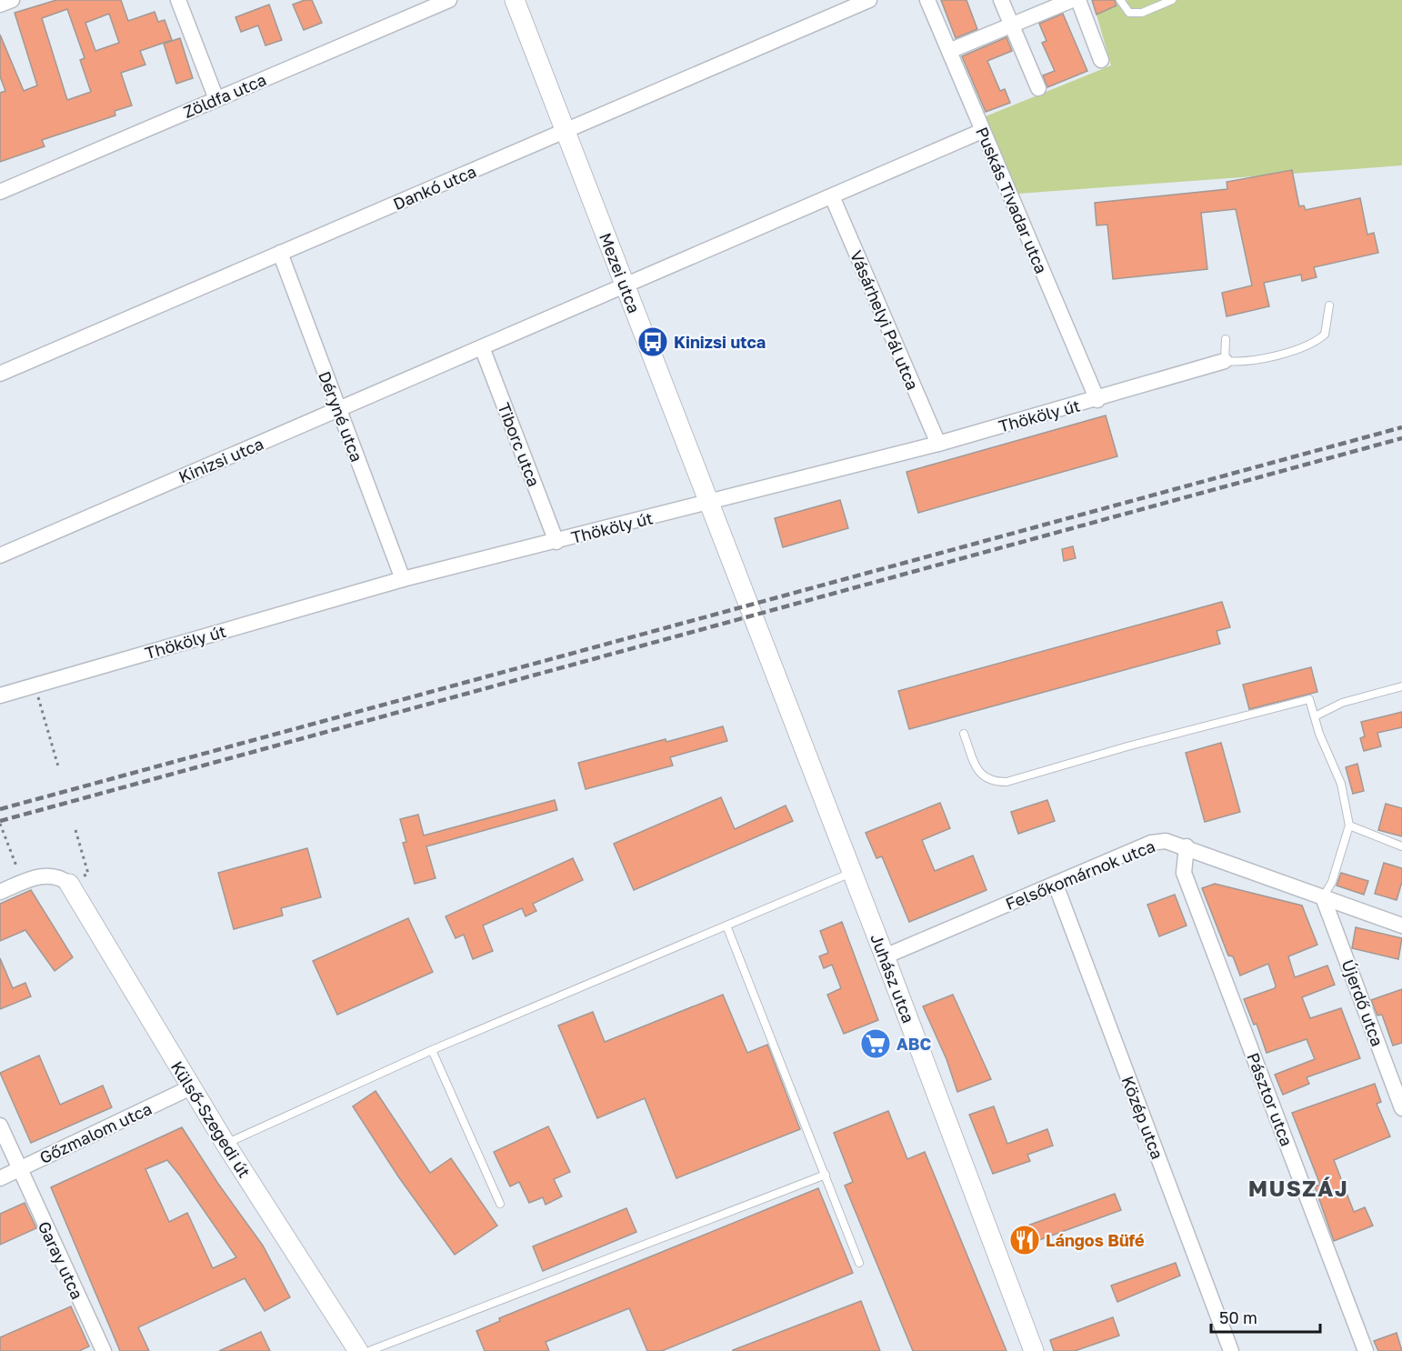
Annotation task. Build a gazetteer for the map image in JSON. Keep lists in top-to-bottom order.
{
  "streets": {
    "street": [
      "Zöldfa utca",
      "Dankó utca",
      "Puskás Tivadar utca",
      "Mezei utca",
      "Vásárhelyi Pál utca",
      "Thököly út",
      "Déryné utca",
      "Tiborc utca",
      "Kinizsi utca",
      "Felsőkomárnok utca",
      "Juhász utca",
      "Újerdő utca",
      "Pásztor utca",
      "Közép utca",
      "Külső-Szegedi út",
      "Gőzmalom utca",
      "Garay utca"
    ]
  },
  "crossings": [
    ["Dankó utca", "Mezei utca"],
    ["Dankó utca", "Déryné utca"],
    ["Puskás Tivadar utca", "Thököly út"],
    ["Puskás Tivadar utca", "Kinizsi utca"],
    ["Mezei utca", "Thököly út"],
    ["Mezei utca", "Kinizsi utca"],
    ["Mezei utca", "Juhász utca"],
    ["Vásárhelyi Pál utca", "Thököly út"],
    ["Vásárhelyi Pál utca", "Kinizsi utca"],
    ["Thököly út", "Déryné utca"],
    ["Thököly út", "Tiborc utca"],
    ["Déryné utca", "Kinizsi utca"],
    ["Tiborc utca", "Kinizsi utca"],
    ["Felsőkomárnok utca", "Juhász utca"],
    ["Felsőkomárnok utca", "Újerdő utca"],
    ["Felsőkomárnok utca", "Pásztor utca"],
    ["Felsőkomárnok utca", "Közép utca"],
    ["Külső-Szegedi út", "Gőzmalom utca"],
    ["Gőzmalom utca", "Garay utca"]
  ],
  "districts": ["MUSZÁJ"],
  "places": {
    "bus stop": ["Kinizsi utca"],
    "supermarket": ["ABC"],
    "restaurant": ["Lángos Büfé"]
  },
  "scale_bar": "50 m"
}
